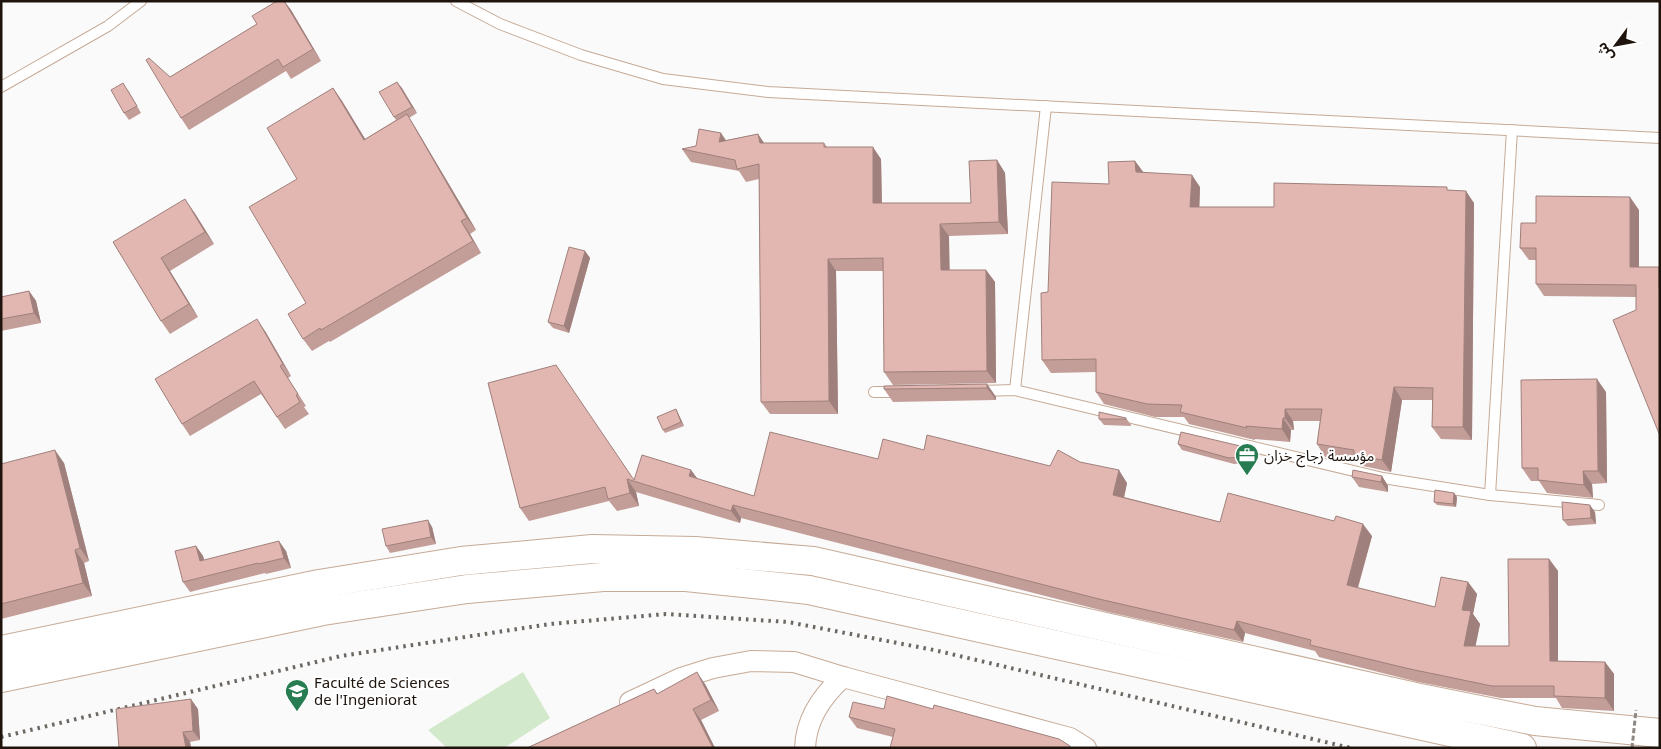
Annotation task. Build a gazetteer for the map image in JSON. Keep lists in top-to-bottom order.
{
  "places": {
    "office": ["مؤسسة زجاج خزان"],
    "school or university": ["Faculté de Sciences de l'Ingeniorat"]
  },
  "north": "bottom left"
}
